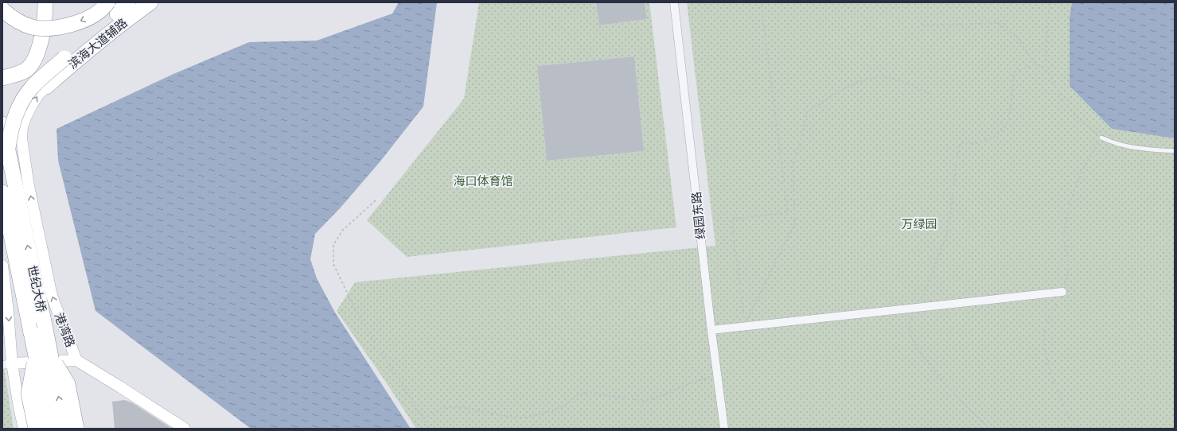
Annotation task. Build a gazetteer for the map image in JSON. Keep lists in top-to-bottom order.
{
  "streets": {
    "highway": ["滨海大道辅路", "世纪大桥"],
    "street": ["绿园东路", "港湾路"]
  },
  "crossings": [
    ["滨海大道辅路", "港湾路"]
  ],
  "parks": ["海口体育馆", "万绿园"]
}
